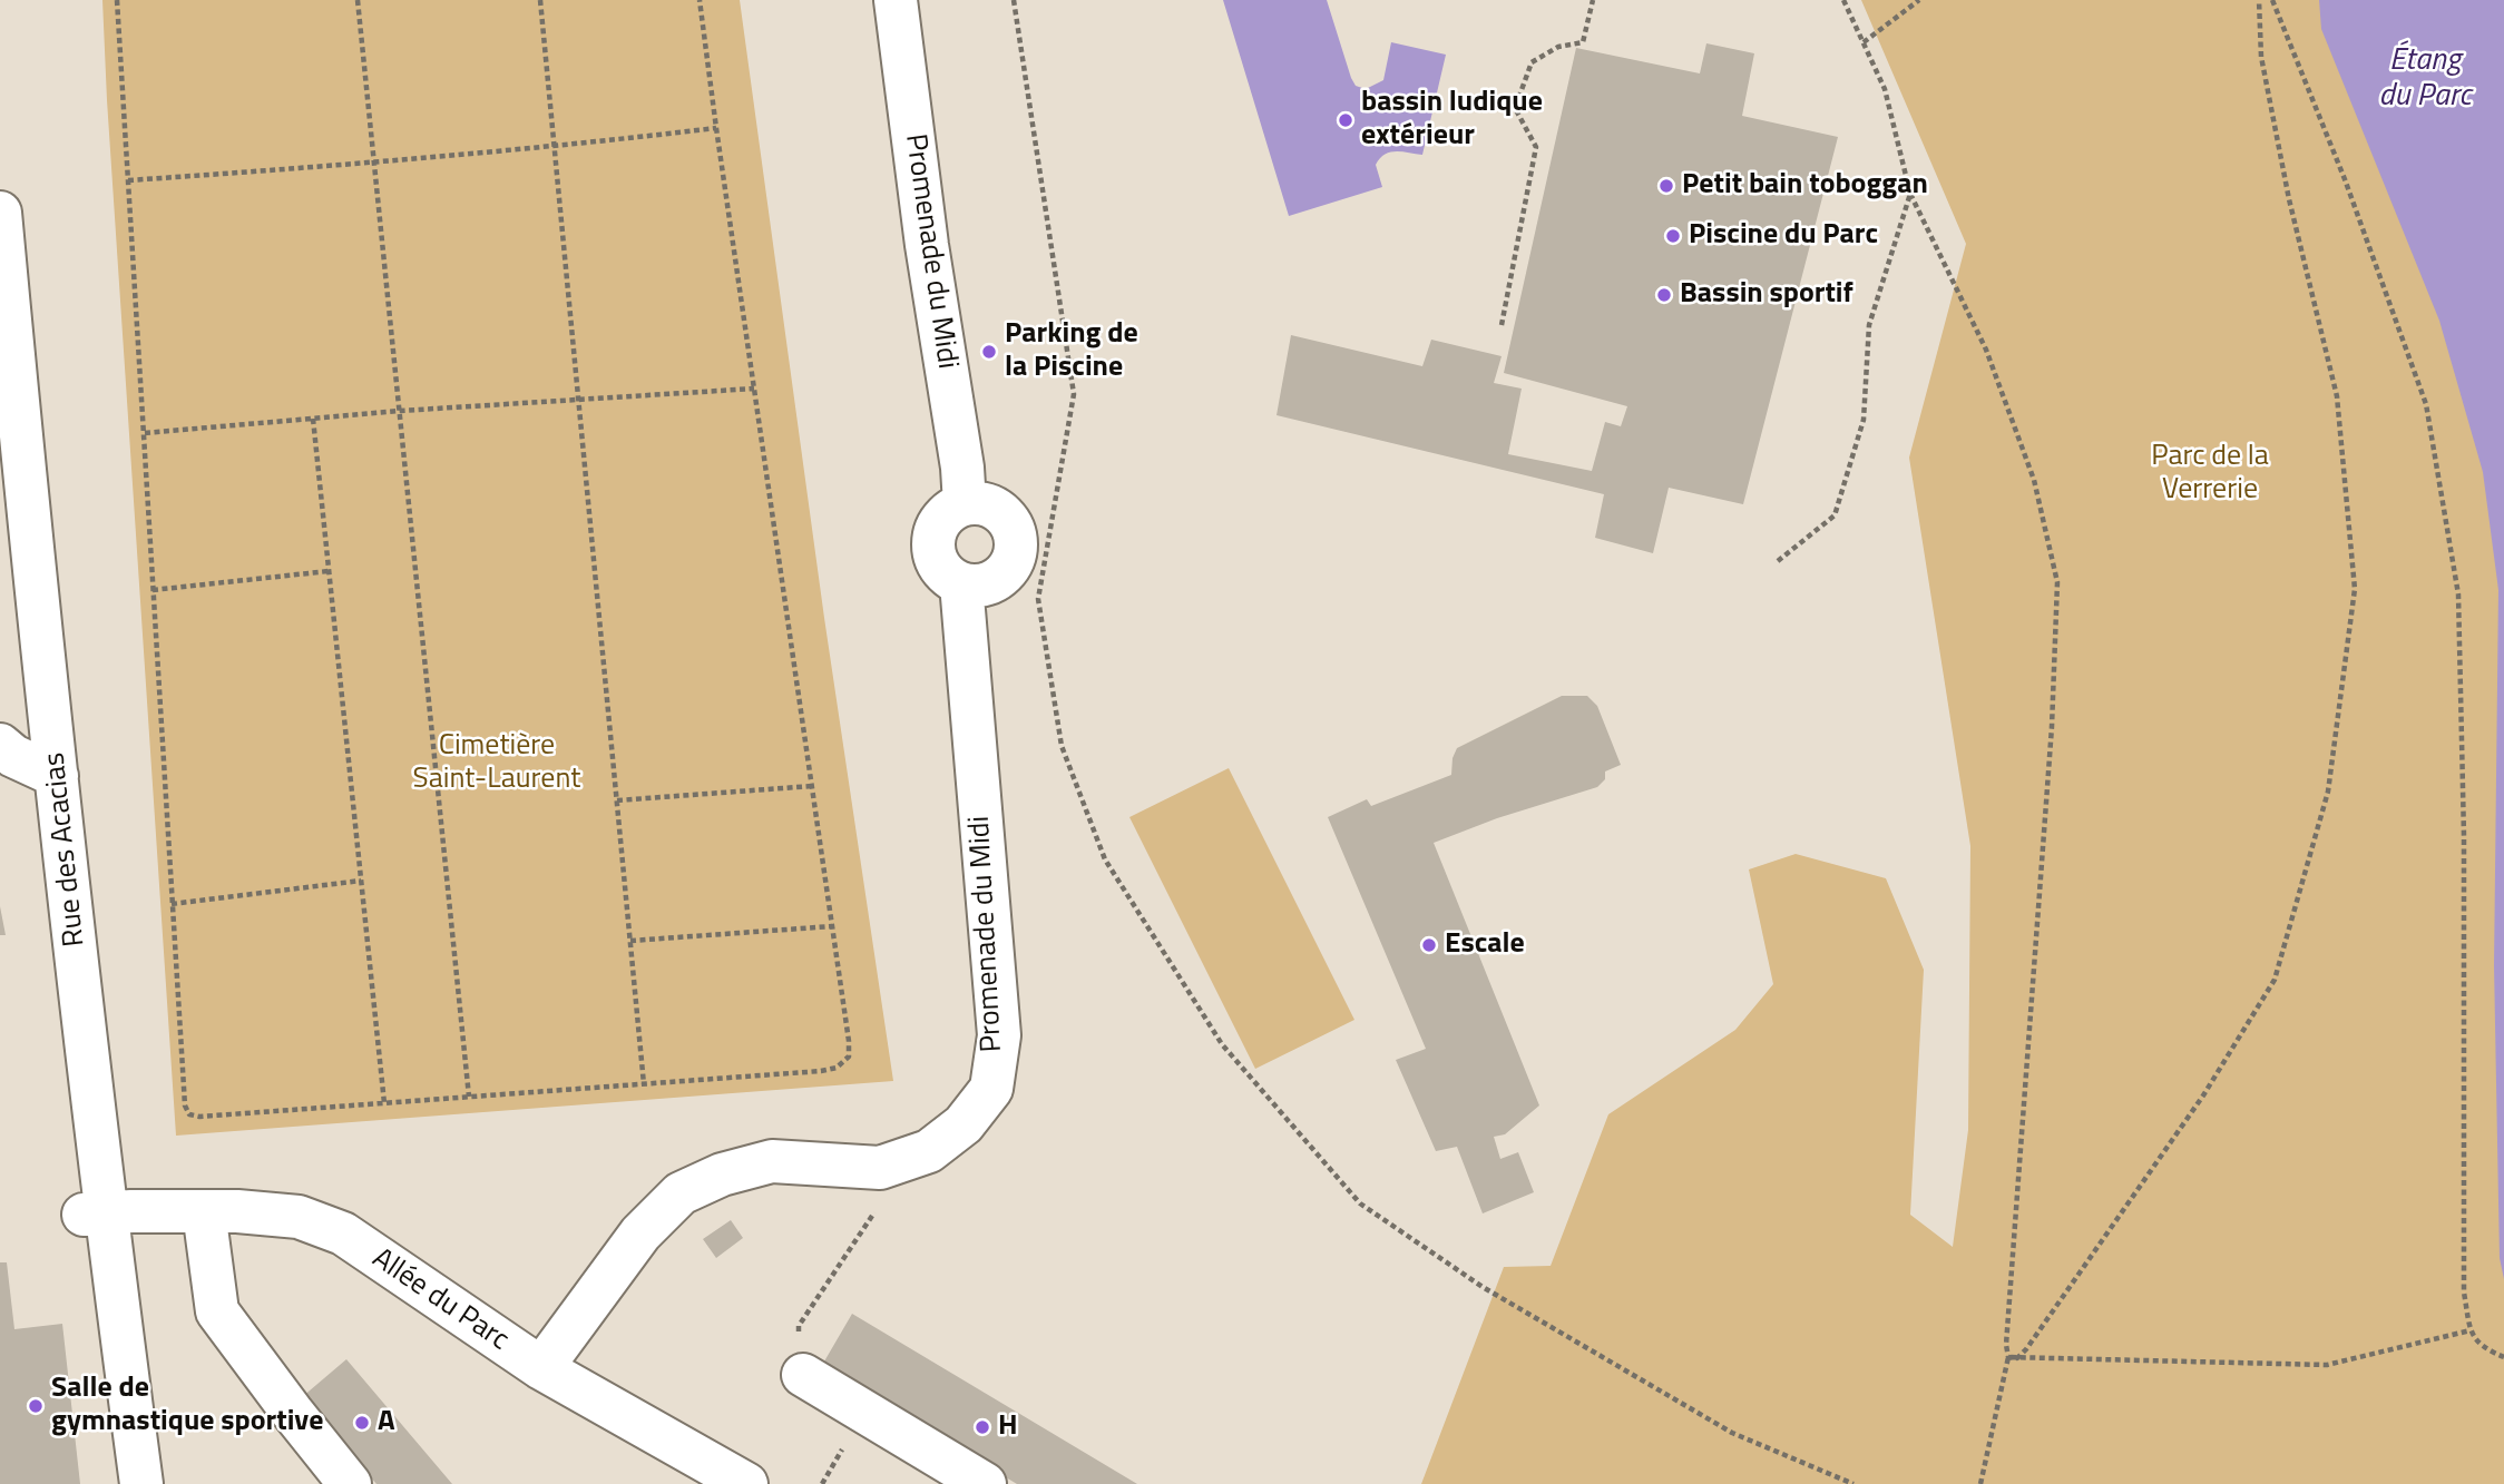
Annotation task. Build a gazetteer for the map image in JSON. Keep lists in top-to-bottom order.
{
  "streets": {
    "street": ["Promenade du Midi", "Rue des Acacias", "Allée du Parc"]
  },
  "crossings": [
    ["Promenade du Midi", "Allée du Parc"],
    ["Rue des Acacias", "Allée du Parc"]
  ],
  "water": ["Étang du Parc"],
  "parks": ["Parc de la Verrerie", "Cimetière Saint-Laurent"],
  "places": [
    "bassin ludique extérieur",
    "Petit bain toboggan",
    "Piscine du Parc",
    "Bassin sportif",
    "Parking de la Piscine",
    "Escale",
    "Salle de gymnastique sportive",
    "A",
    "H"
  ]
}
